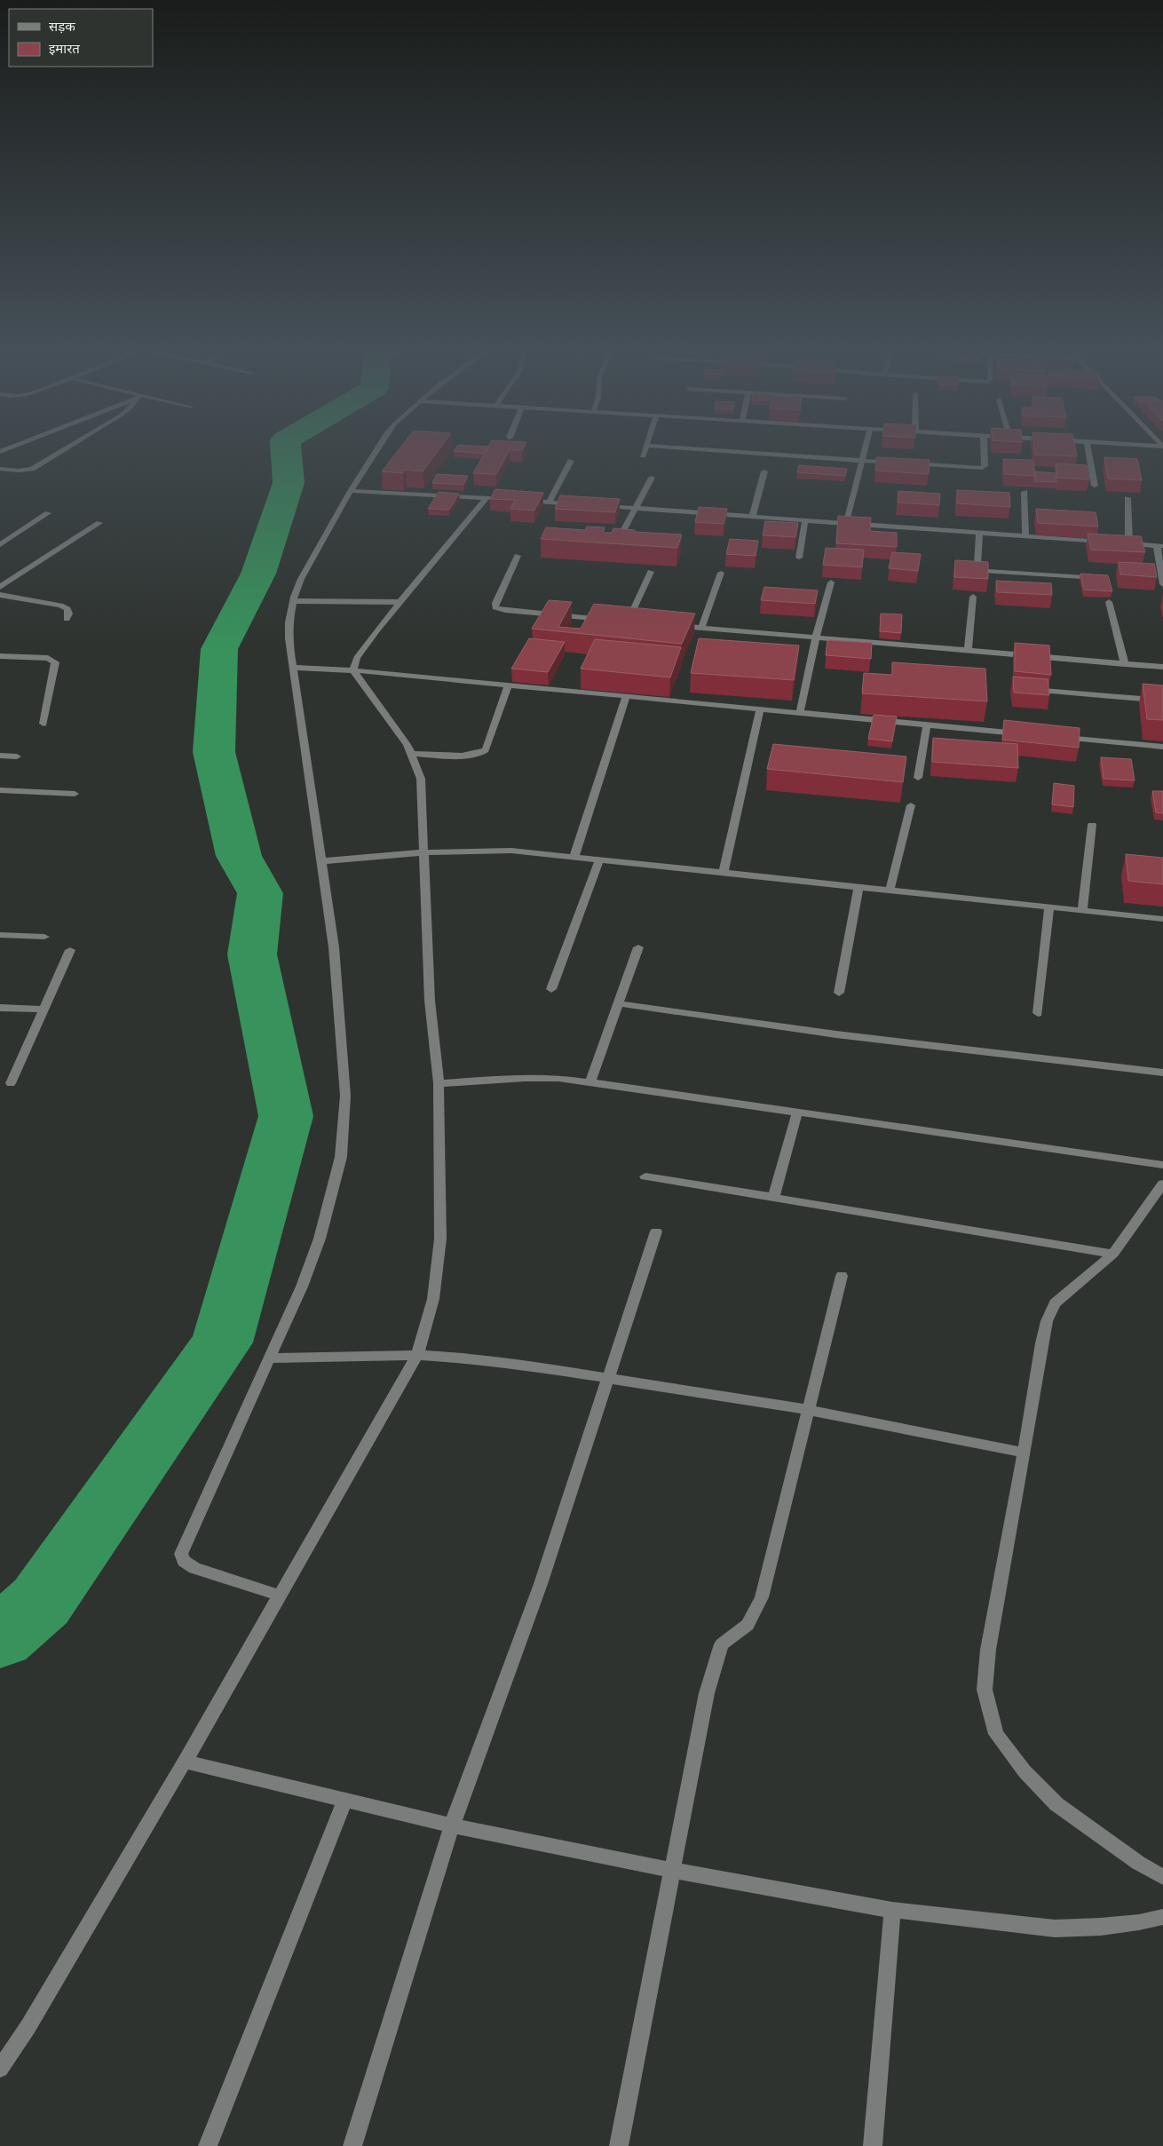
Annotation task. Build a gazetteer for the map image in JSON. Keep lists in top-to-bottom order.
{
  "legend": ["सड़क", "इमारत"]
}
